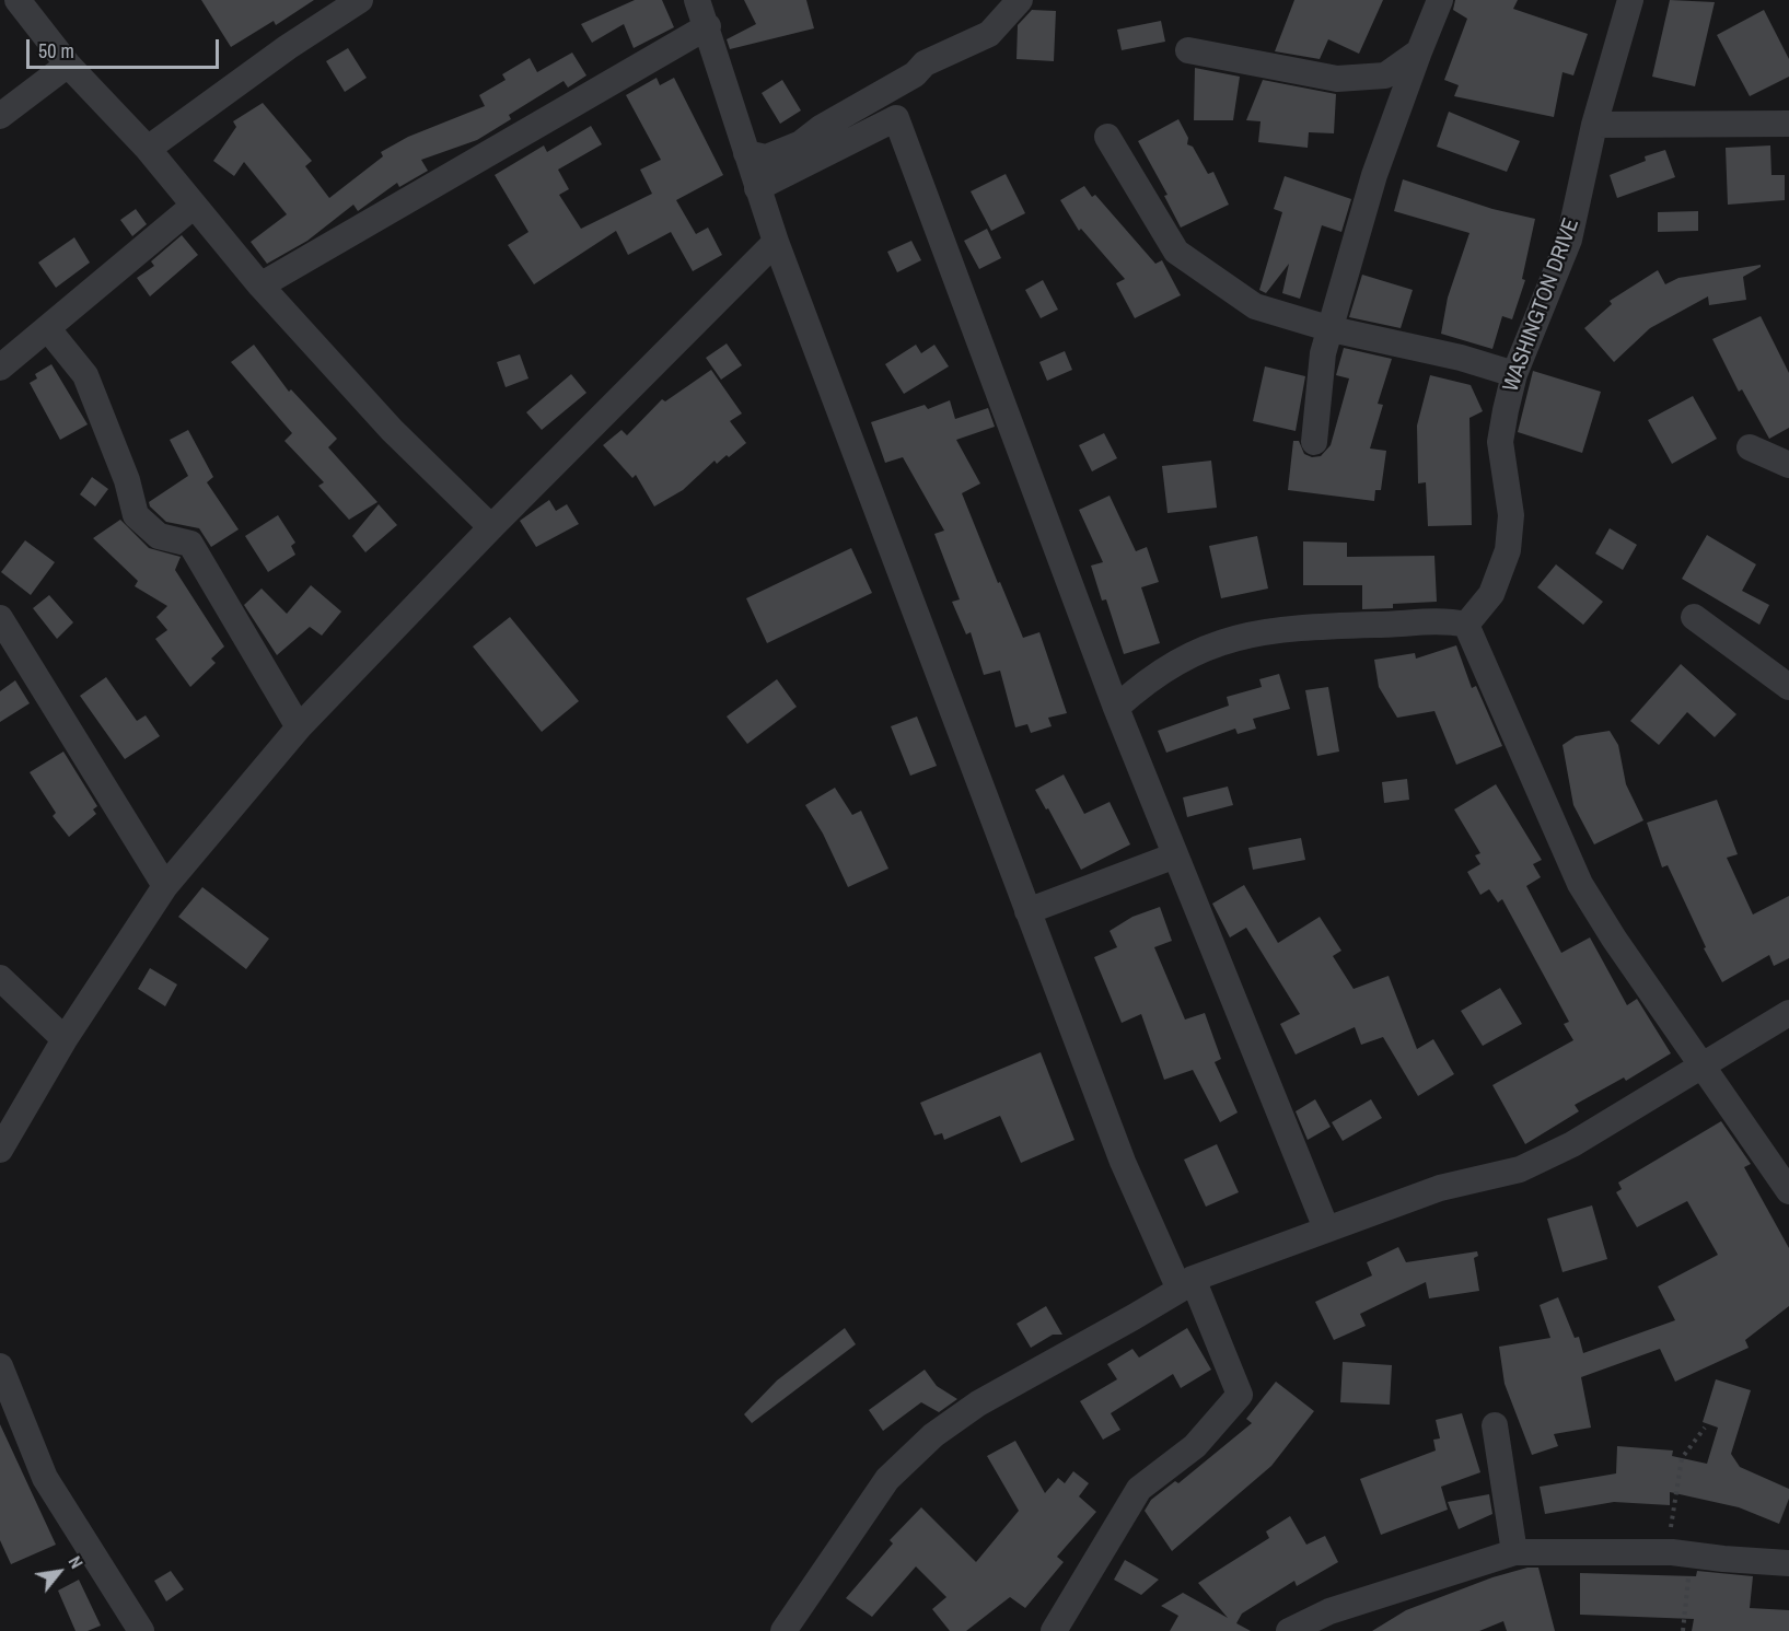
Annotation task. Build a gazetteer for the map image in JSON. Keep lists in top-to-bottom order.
{
  "streets": {
    "street": ["WASHINGTON DRIVE"]
  },
  "scale_bar": "50 m",
  "north": "top right"
}
